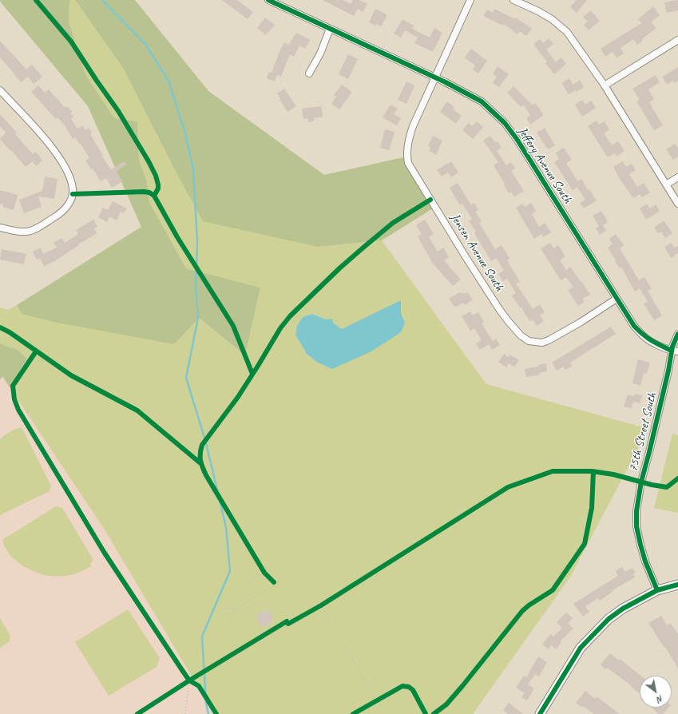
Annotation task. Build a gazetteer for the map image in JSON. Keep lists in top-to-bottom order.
{
  "streets": {
    "street": ["Jeffery Avenue South", "Jensen Avenue South", "75th Street South"]
  },
  "crossings": [
    ["Jeffery Avenue South", "Jensen Avenue South"],
    ["Jeffery Avenue South", "75th Street South"]
  ],
  "north": "bottom right"
}
